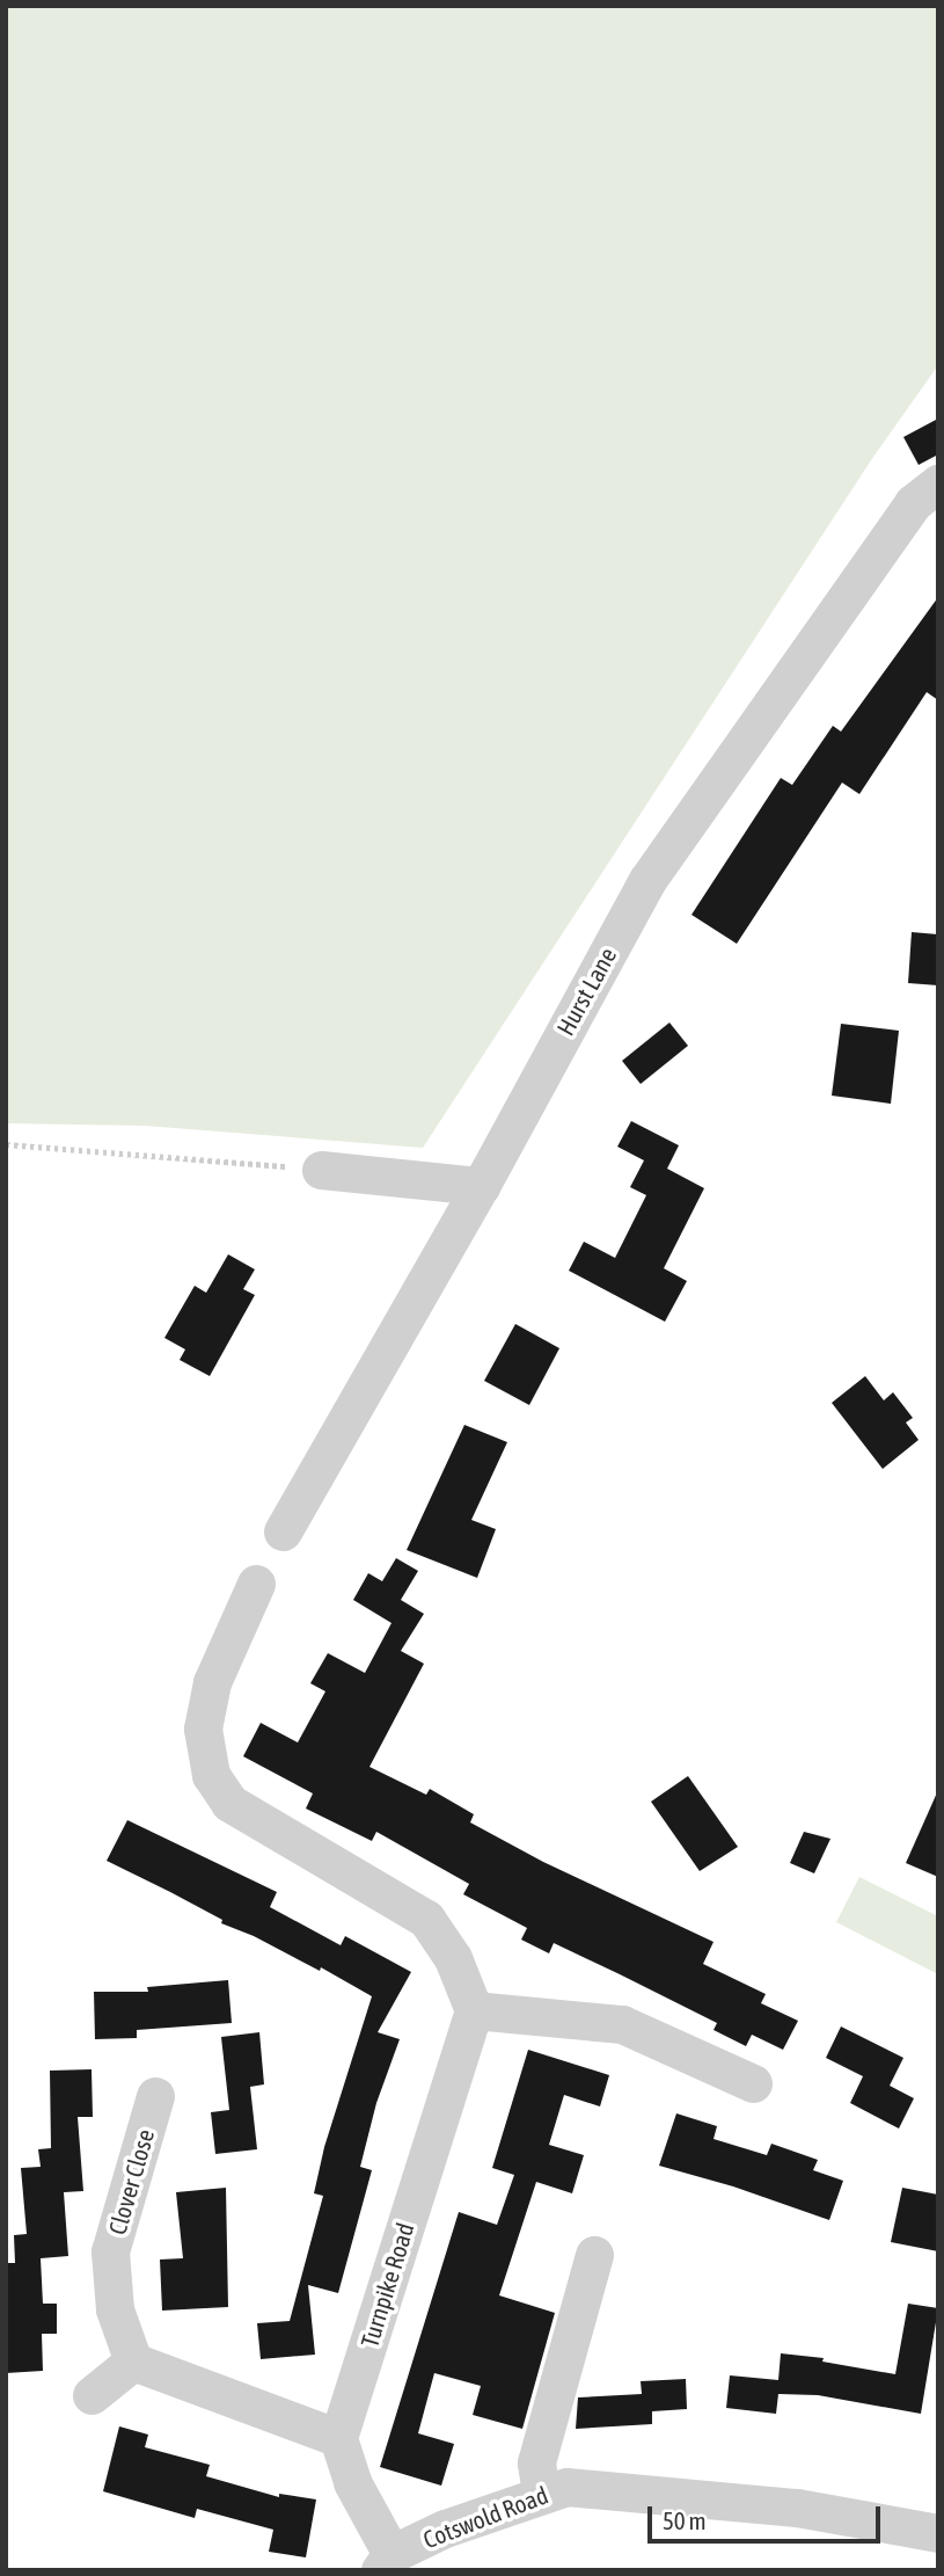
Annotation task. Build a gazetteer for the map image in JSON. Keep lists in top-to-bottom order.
{
  "streets": {
    "street": [
      "Hurst Lane",
      "Clover Close",
      "Turnpike Road",
      "Cotswold Road"
    ]
  },
  "scale_bar": "50 m"
}
